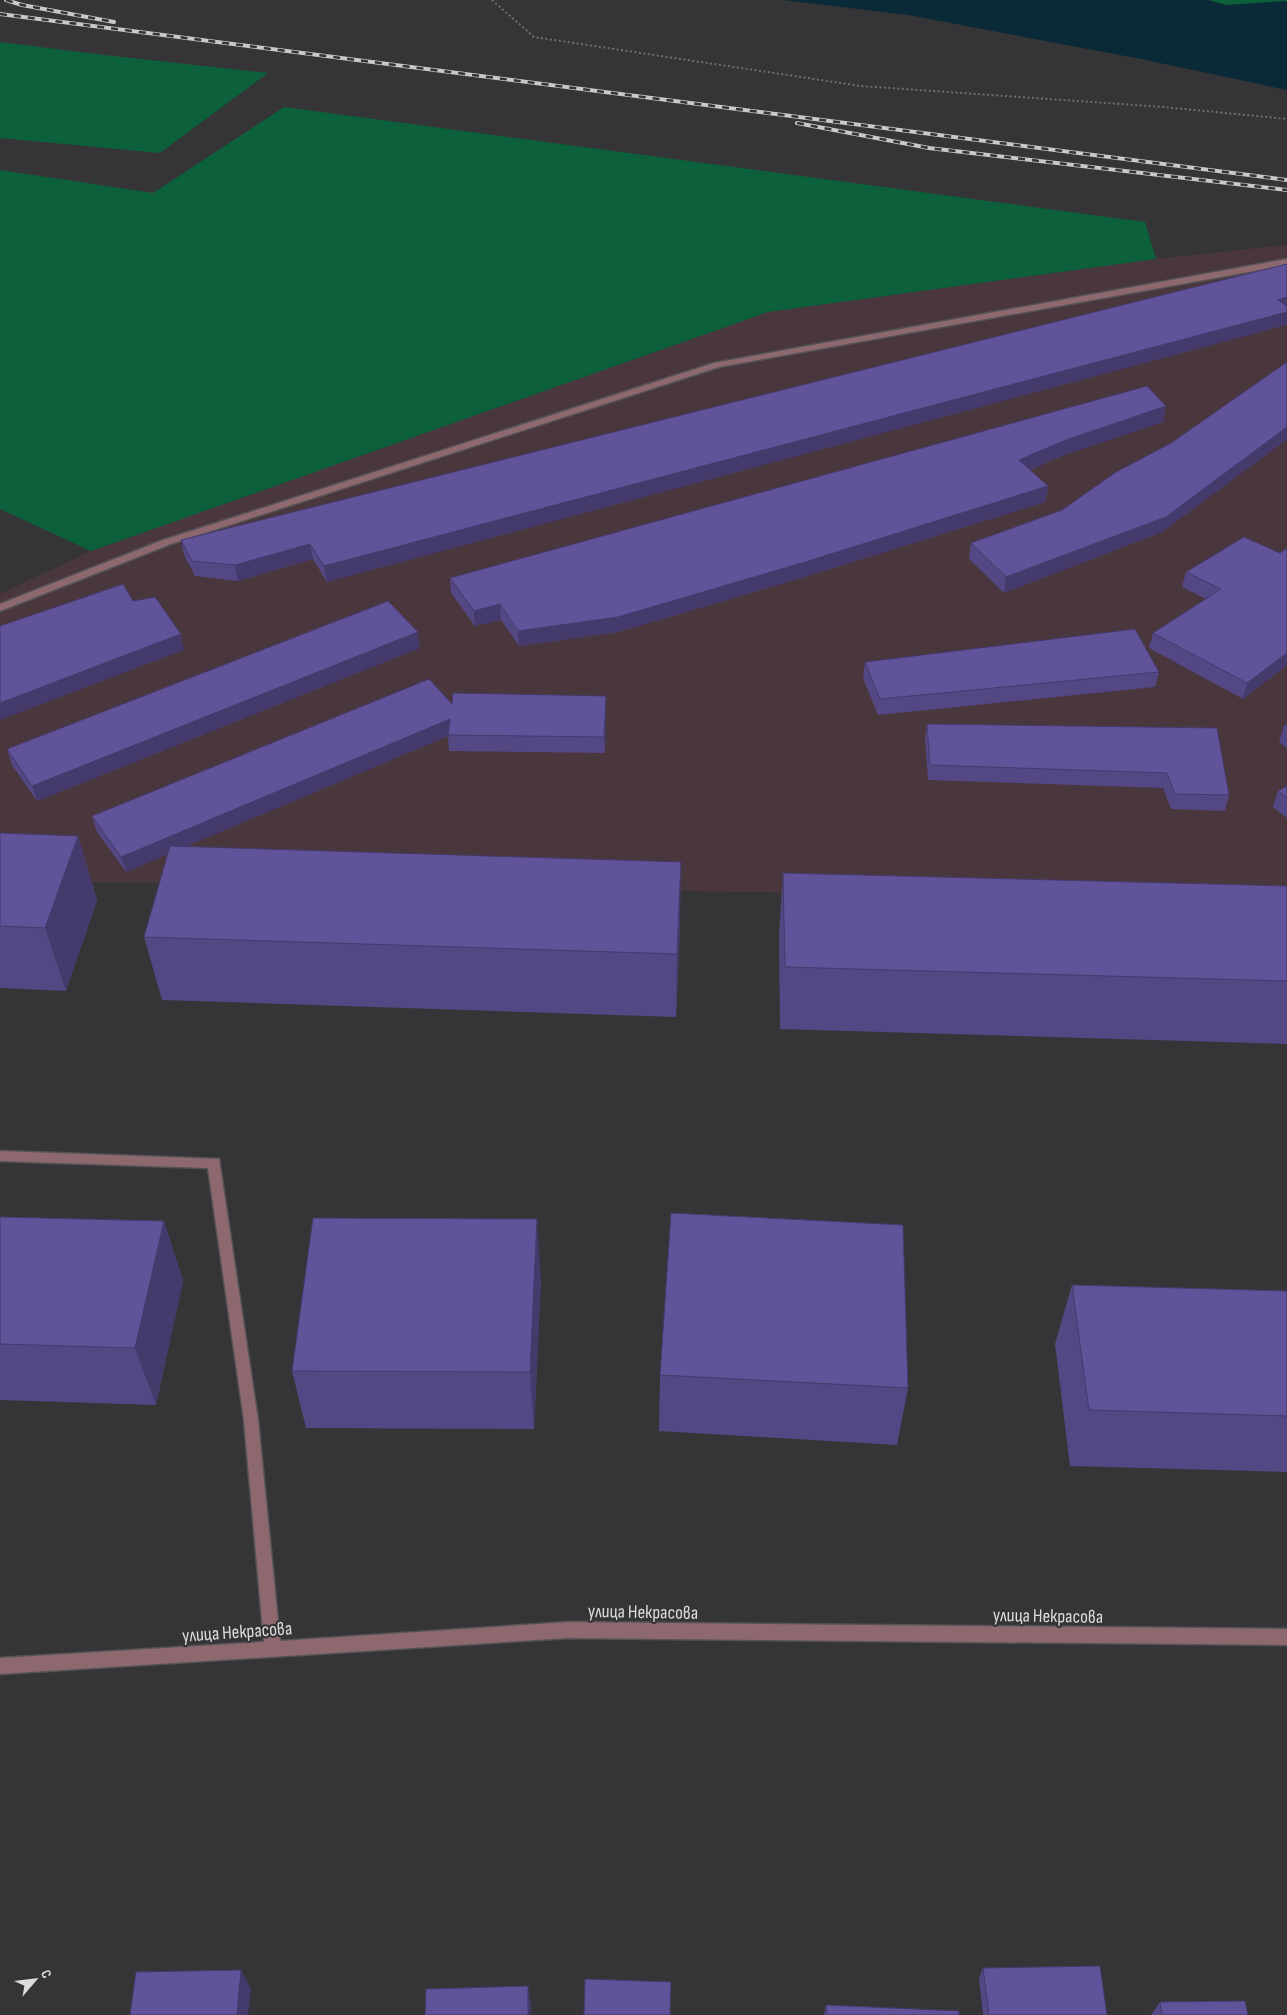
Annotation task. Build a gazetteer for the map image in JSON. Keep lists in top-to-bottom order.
{
  "streets": {
    "street": ["улица Некрасова"]
  },
  "north": "top right"
}
